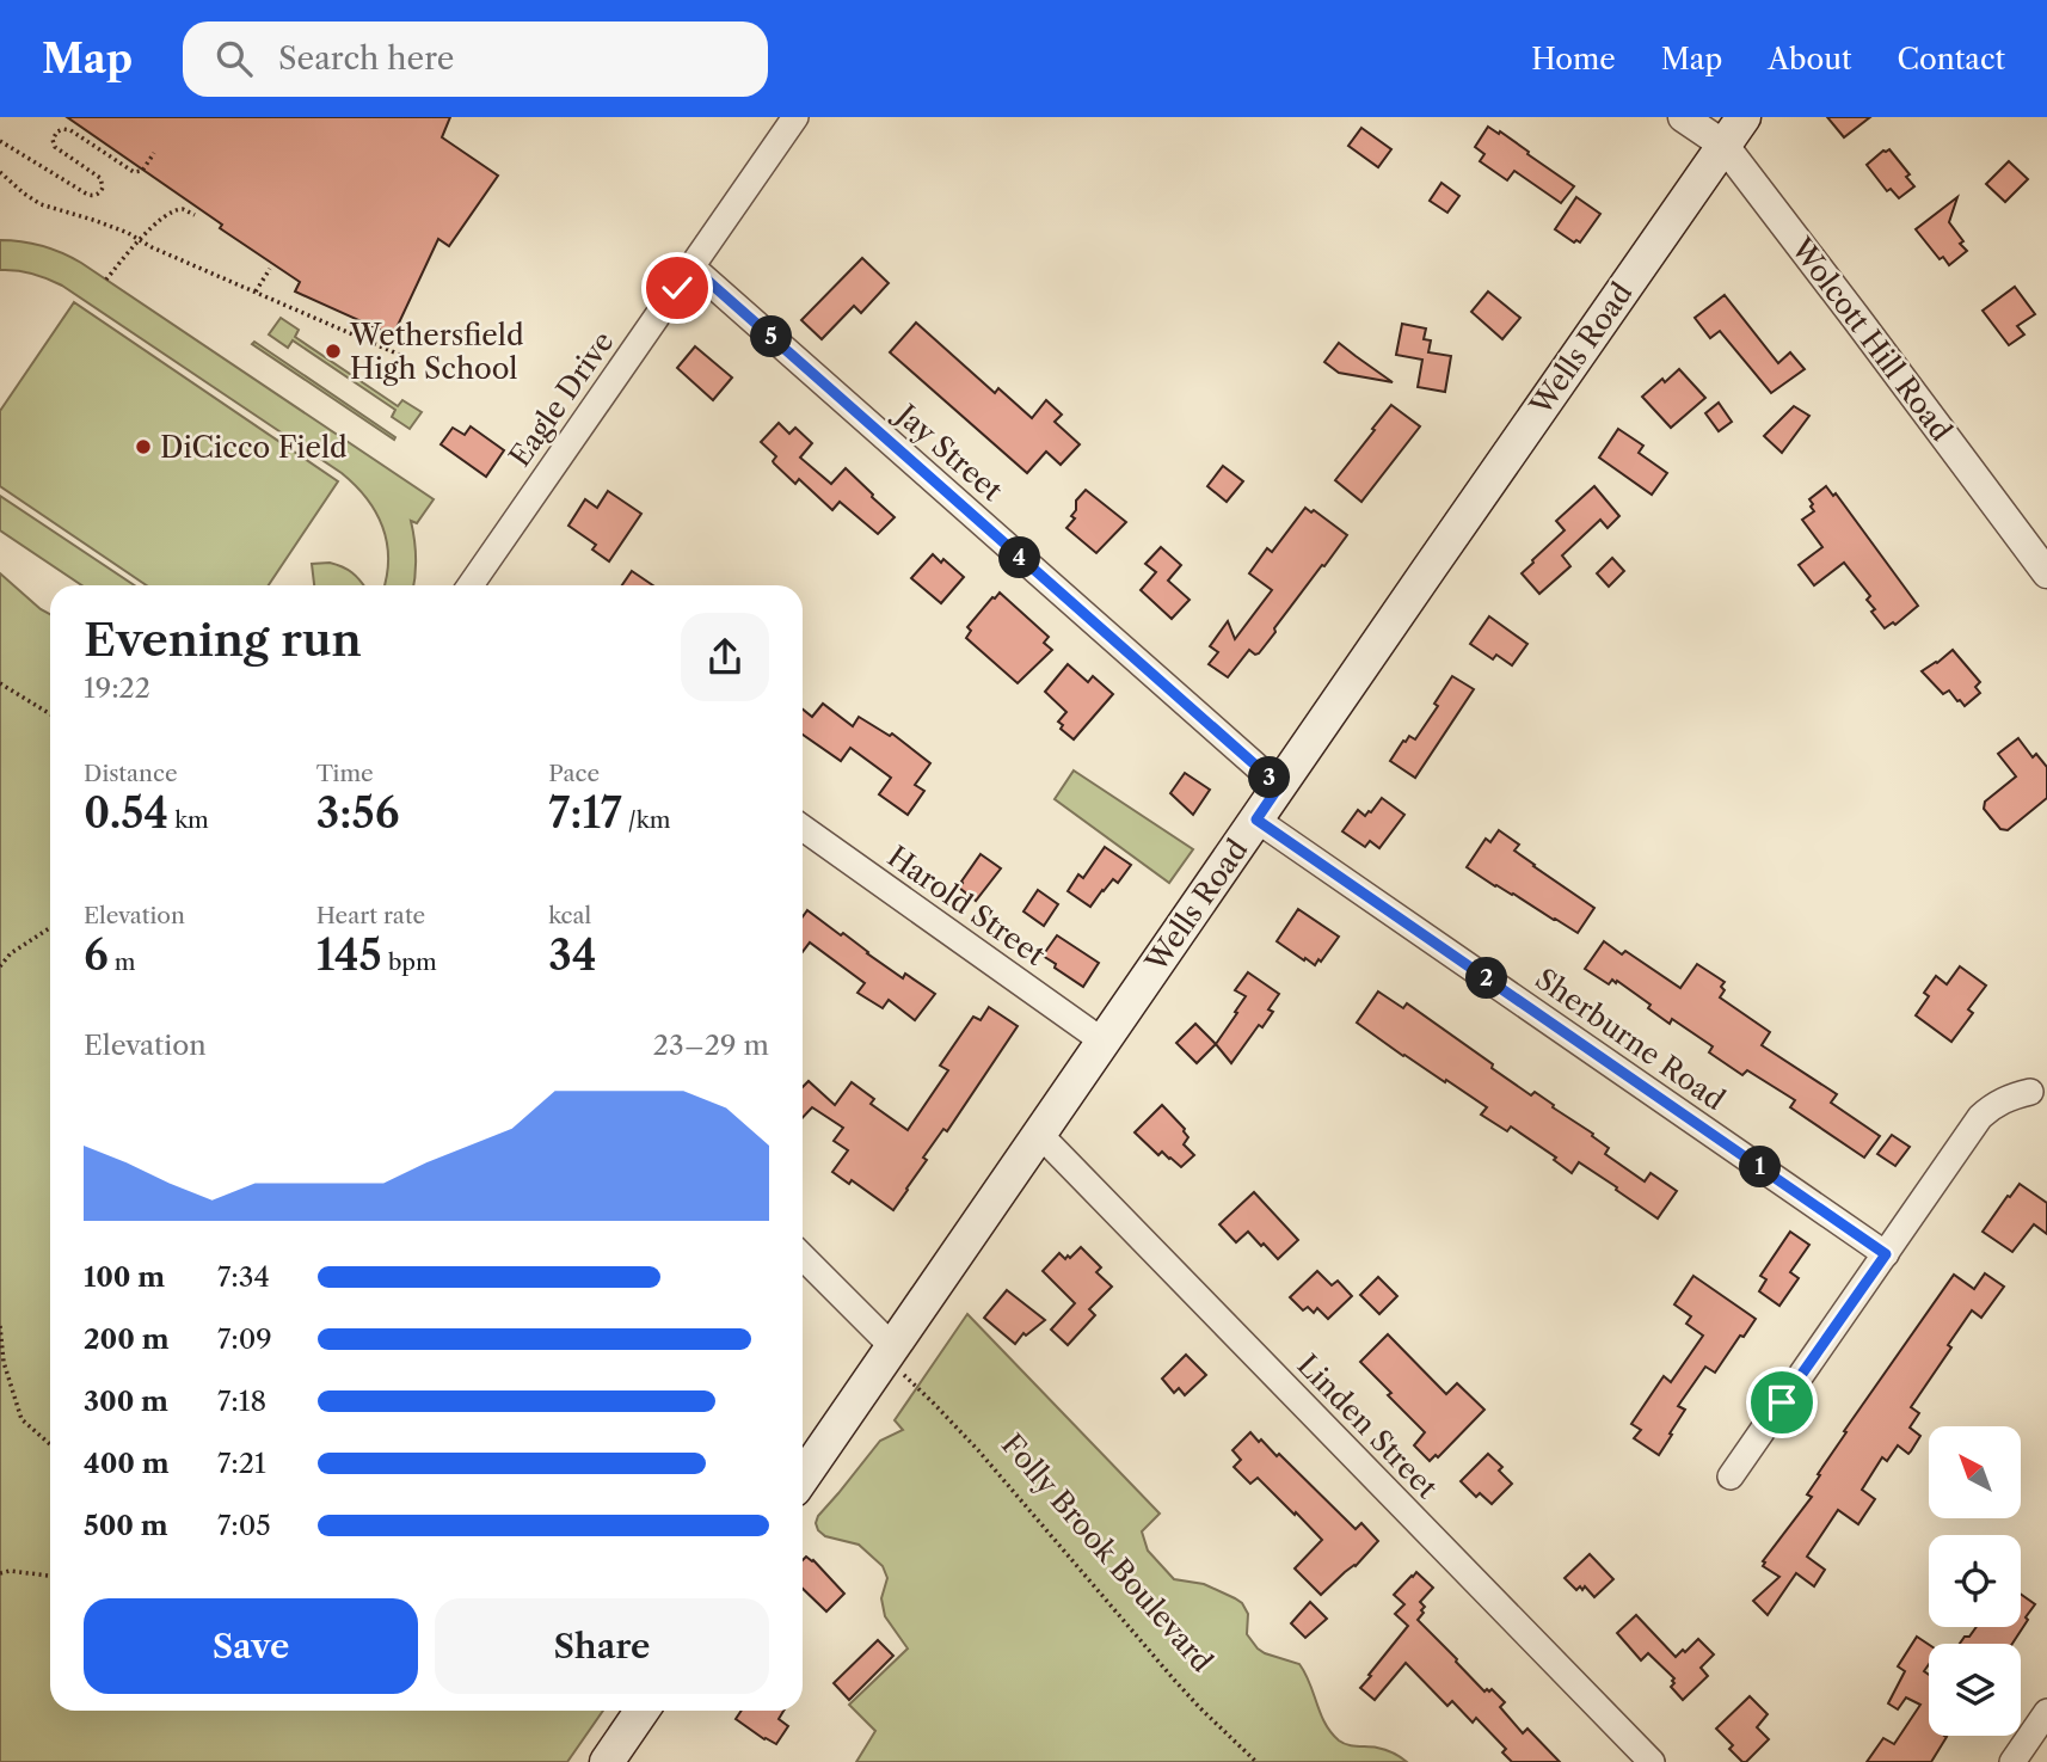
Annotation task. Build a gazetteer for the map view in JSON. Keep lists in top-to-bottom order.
{
  "streets": {
    "main road": ["Wells Road"],
    "street": [
      "Wolcott Hill Road",
      "Eagle Drive",
      "Jay Street",
      "Harold Street",
      "Sherburne Road",
      "Linden Street"
    ],
    "path": ["Folly Brook Boulevard"]
  },
  "crossings": [
    ["Wolcott Hill Road", "Wells Road"],
    ["Wells Road", "Jay Street"],
    ["Wells Road", "Harold Street"],
    ["Wells Road", "Sherburne Road"],
    ["Wells Road", "Linden Street"],
    ["Eagle Drive", "Jay Street"]
  ],
  "places": ["Wethersfield High School", "DiCicco Field"],
  "north": "top left",
  "page": {
    "header": "Map",
    "search": "Search here",
    "nav": [
      "Home",
      "Map",
      "About",
      "Contact"
    ],
    "pins": [
      "5",
      "4",
      "3",
      "2",
      "1"
    ],
    "heading": ["Evening run", "19:22"],
    "stats": [
      ["Distance", "0.54 km"],
      ["Time", "3:56"],
      ["Pace", "7:17 /km"],
      ["Elevation", "6 m"],
      ["Heart rate", "145 bpm"],
      ["kcal", "34"]
    ],
    "chart": ["Elevation", "23–29 m"],
    "list": [
      {
        "name": "100 m",
        "note": "7:34"
      },
      {
        "name": "200 m",
        "note": "7:09"
      },
      {
        "name": "300 m",
        "note": "7:18"
      },
      {
        "name": "400 m",
        "note": "7:21"
      },
      {
        "name": "500 m",
        "note": "7:05"
      }
    ],
    "buttons": ["Save", "Share"]
  }
}
